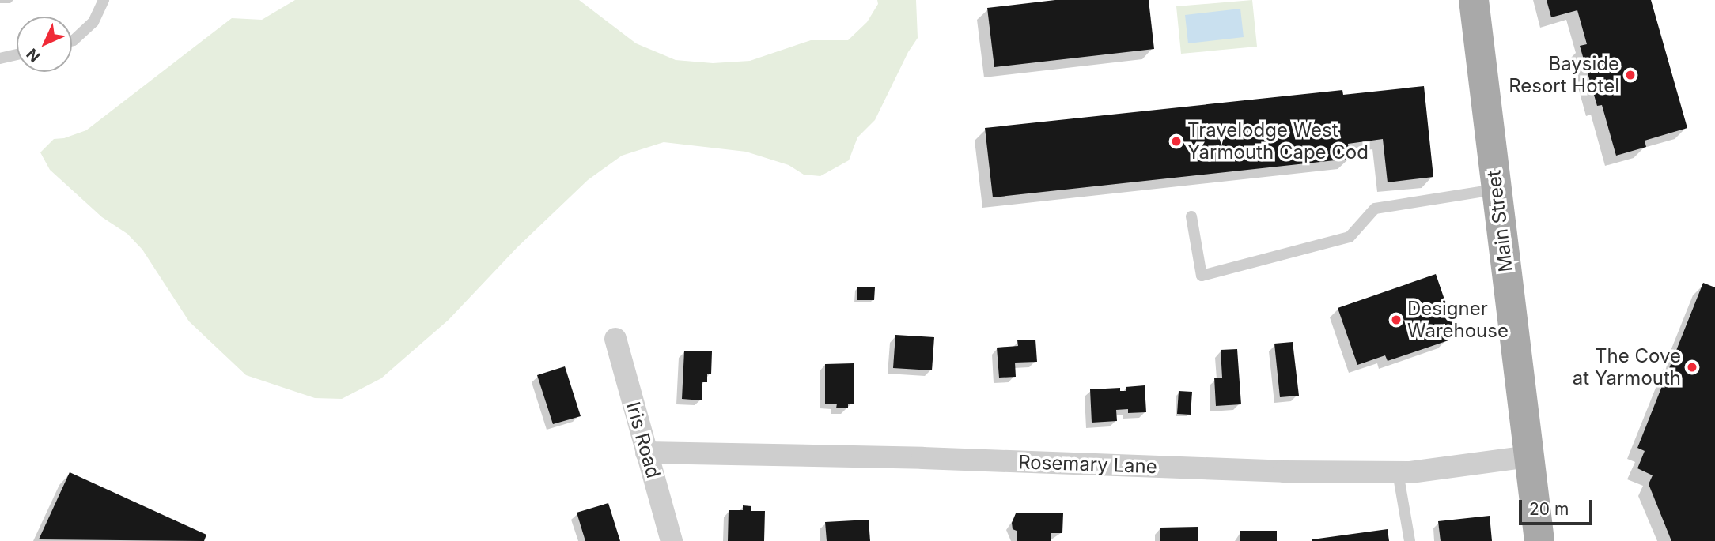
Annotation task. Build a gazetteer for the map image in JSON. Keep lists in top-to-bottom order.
{
  "streets": {
    "main road": ["Main Street"],
    "street": ["Iris Road", "Rosemary Lane"]
  },
  "crossings": [
    ["Main Street", "Rosemary Lane"],
    ["Iris Road", "Rosemary Lane"]
  ],
  "places": [
    "Bayside Resort Hotel",
    "Travelodge West Yarmouth Cape Cod",
    "Designer Warehouse",
    "The Cove at Yarmouth"
  ],
  "scale_bar": "20 m",
  "north": "bottom left"
}
